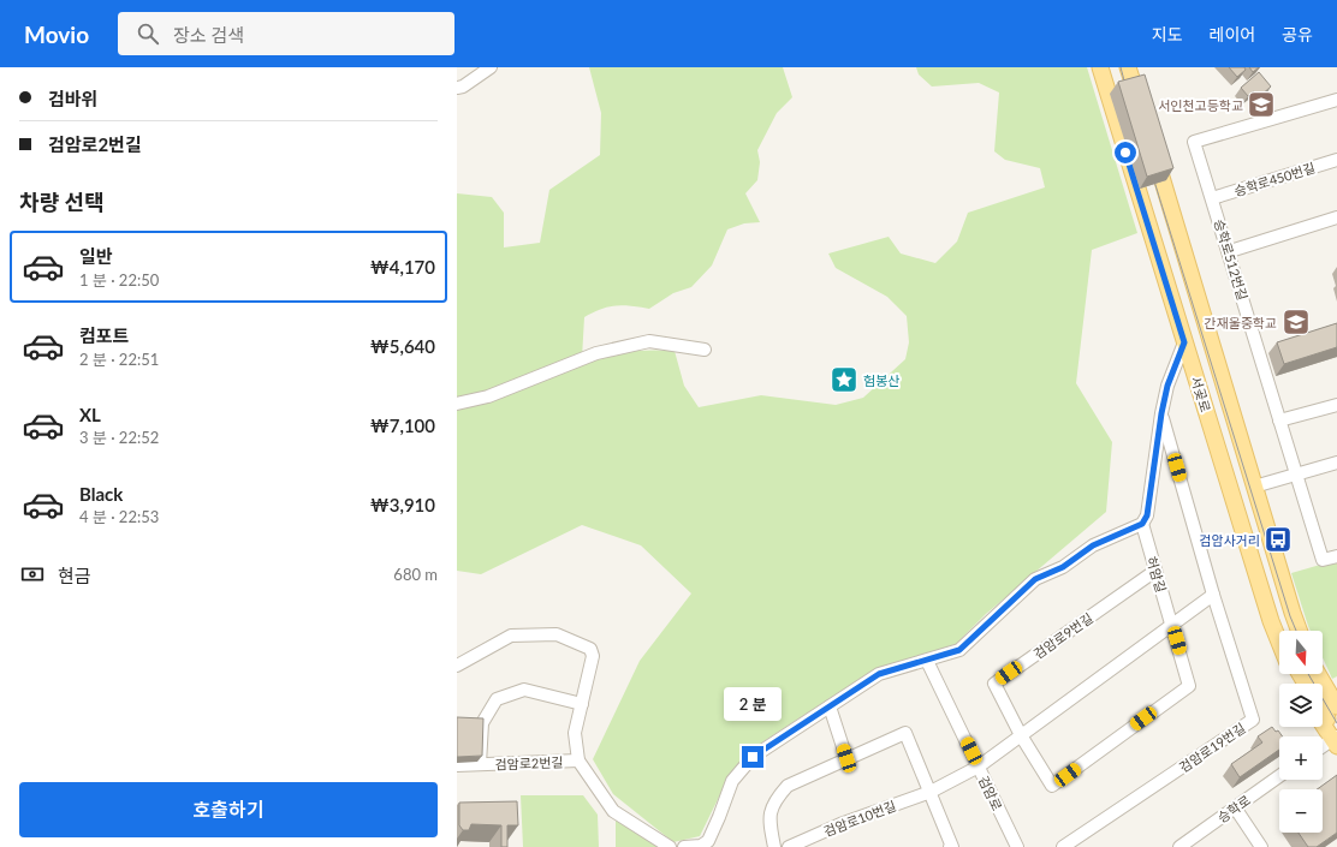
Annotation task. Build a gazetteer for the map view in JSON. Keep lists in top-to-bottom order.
{
  "streets": {
    "main road": ["서곶로"],
    "street": [
      "승학로450번길",
      "승학로512번길",
      "허암길",
      "검암로9번길",
      "검암로19번길",
      "검암로2번길",
      "검암로",
      "승학로",
      "검암로10번길"
    ]
  },
  "crossings": [
    ["승학로450번길", "승학로512번길"],
    ["허암길", "검암로9번길"],
    ["검암로", "검암로10번길"]
  ],
  "places": {
    "school or university": ["서인천고등학교", "간재울중학교"],
    "place": ["험봉산"],
    "bus stop": ["검암사거리"]
  },
  "north": "bottom",
  "page": {
    "header": "Movio",
    "search": "장소 검색",
    "nav": ["지도", "레이어", "공유"],
    "banner": ["검바위", "검암로2번길"],
    "heading": "차량 선택",
    "list": [
      {
        "name": "일반",
        "note": "1 분 · 22:50",
        "value": "₩4,170"
      },
      {
        "name": "컴포트",
        "note": "2 분 · 22:51",
        "value": "₩5,640"
      },
      {
        "name": "XL",
        "note": "3 분 · 22:52",
        "value": "₩7,100"
      },
      {
        "name": "Black",
        "note": "4 분 · 22:53",
        "value": "₩3,910"
      }
    ],
    "pay": ["현금", "680 m"],
    "map_buttons": ["+", "−"],
    "bubble": "2 분",
    "buttons": "호출하기"
  }
}
